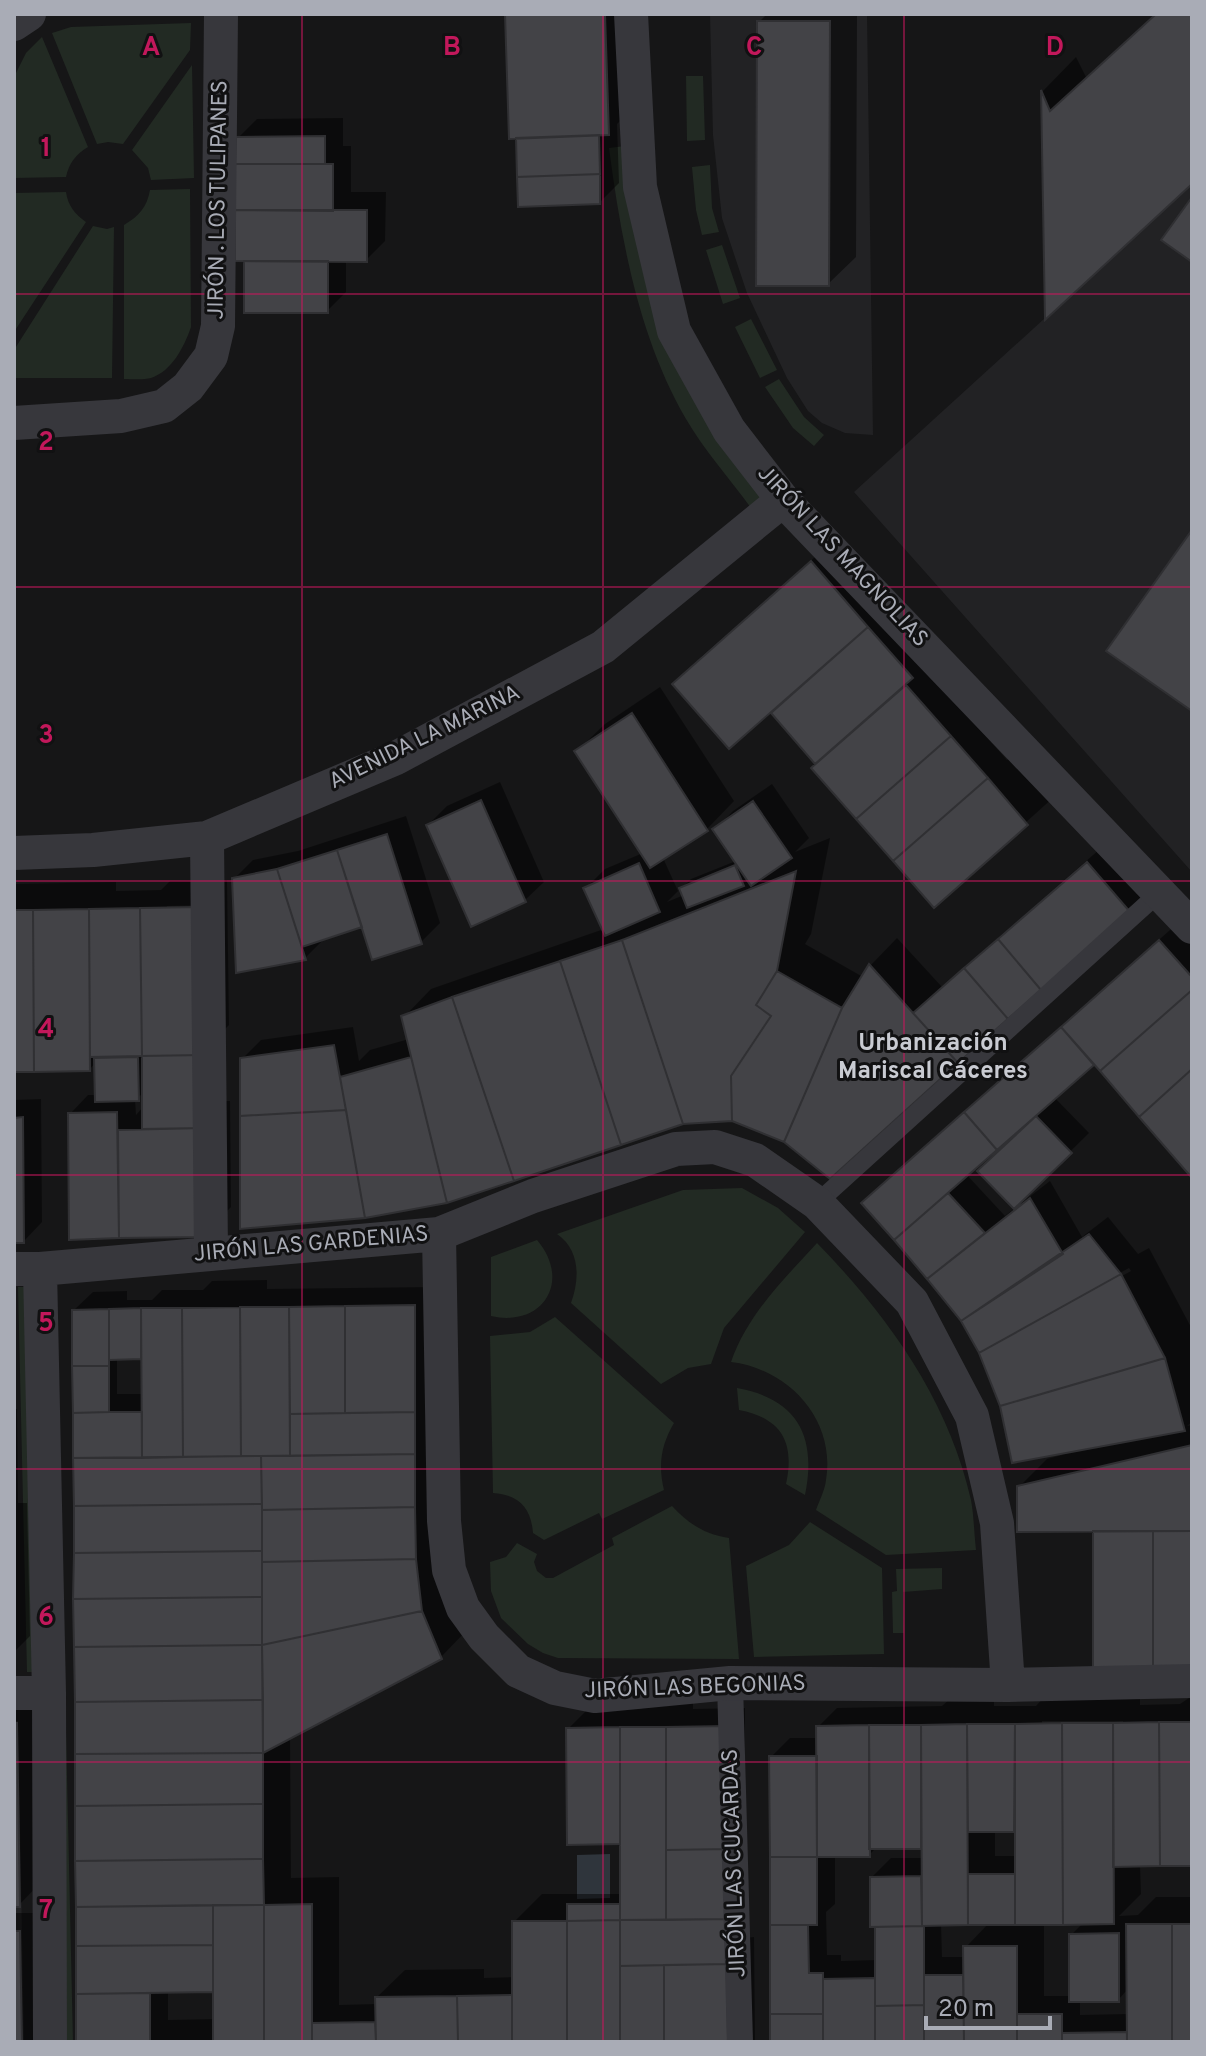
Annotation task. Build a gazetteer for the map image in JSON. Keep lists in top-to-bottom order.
{
  "streets": {
    "street": [
      "JIRÓN . LOS TULIPANES",
      "JIRÓN LAS MAGNOLIAS",
      "AVENIDA LA MARINA",
      "JIRÓN LAS GARDENIAS",
      "JIRÓN LAS BEGONIAS",
      "JIRÓN LAS CUCARDAS"
    ]
  },
  "crossings": [
    ["JIRÓN LAS MAGNOLIAS", "AVENIDA LA MARINA"],
    ["JIRÓN LAS GARDENIAS", "JIRÓN LAS BEGONIAS"],
    ["JIRÓN LAS BEGONIAS", "JIRÓN LAS CUCARDAS"]
  ],
  "districts": ["Urbanización Mariscal Cáceres"],
  "scale_bar": "20 m",
  "grid": {
    "columns": [
      "A",
      "B",
      "C",
      "D"
    ],
    "rows": [
      "1",
      "2",
      "3",
      "4",
      "5",
      "6",
      "7"
    ]
  }
}
